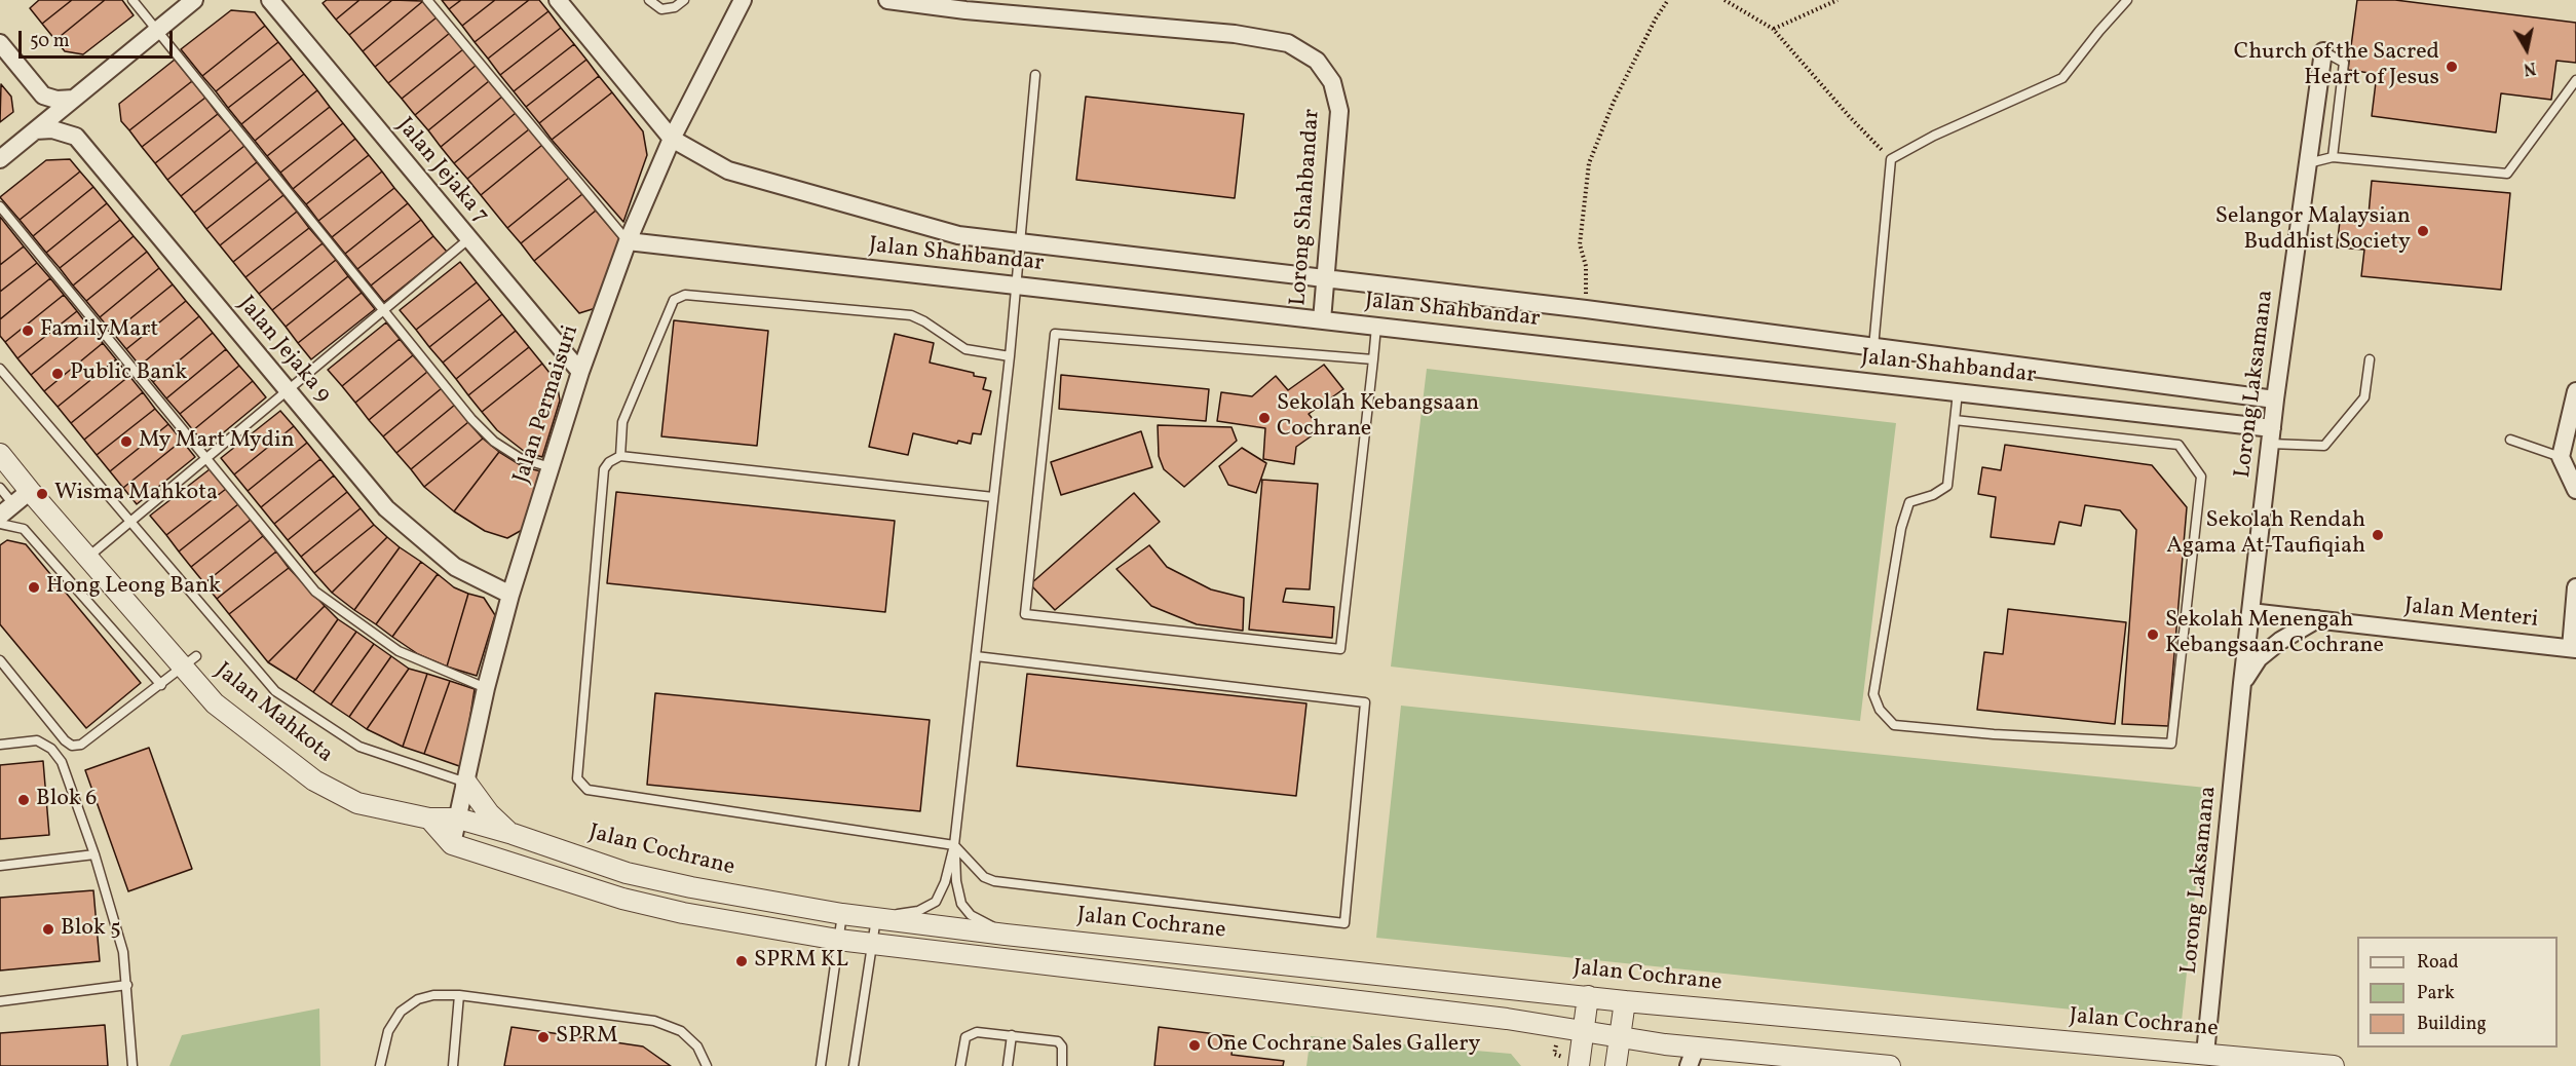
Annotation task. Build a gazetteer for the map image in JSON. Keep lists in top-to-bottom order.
{
  "streets": {
    "street": [
      "Jalan Jejaka 7",
      "Lorong Shahbandar",
      "Jalan Shahbandar",
      "Jalan Jejaka 9",
      "Lorong Laksamana",
      "Jalan Permaisuri",
      "Jalan Menteri",
      "Jalan Mahkota",
      "Jalan Cochrane"
    ]
  },
  "crossings": [
    ["Jalan Jejaka 7", "Jalan Permaisuri"],
    ["Lorong Shahbandar", "Jalan Shahbandar"],
    ["Jalan Shahbandar", "Lorong Laksamana"],
    ["Jalan Shahbandar", "Jalan Permaisuri"],
    ["Jalan Jejaka 9", "Jalan Permaisuri"],
    ["Lorong Laksamana", "Jalan Menteri"],
    ["Lorong Laksamana", "Jalan Cochrane"],
    ["Jalan Permaisuri", "Jalan Cochrane"],
    ["Jalan Mahkota", "Jalan Cochrane"]
  ],
  "places": [
    "Church of the Sacred Heart of Jesus",
    "Selangor Malaysian Buddhist Society",
    "FamilyMart",
    "Public Bank",
    "Sekolah Kebangsaan Cochrane",
    "My Mart Mydin",
    "Wisma Mahkota",
    "Sekolah Rendah Agama At-Taufiqiah",
    "Hong Leong Bank",
    "Sekolah Menengah Kebangsaan Cochrane",
    "Blok 6",
    "Blok 5",
    "SPRM KL",
    "SPRM",
    "One Cochrane Sales Gallery"
  ],
  "legend": ["Road", "Park", "Building"],
  "scale_bar": "50 m",
  "north": "bottom"
}
